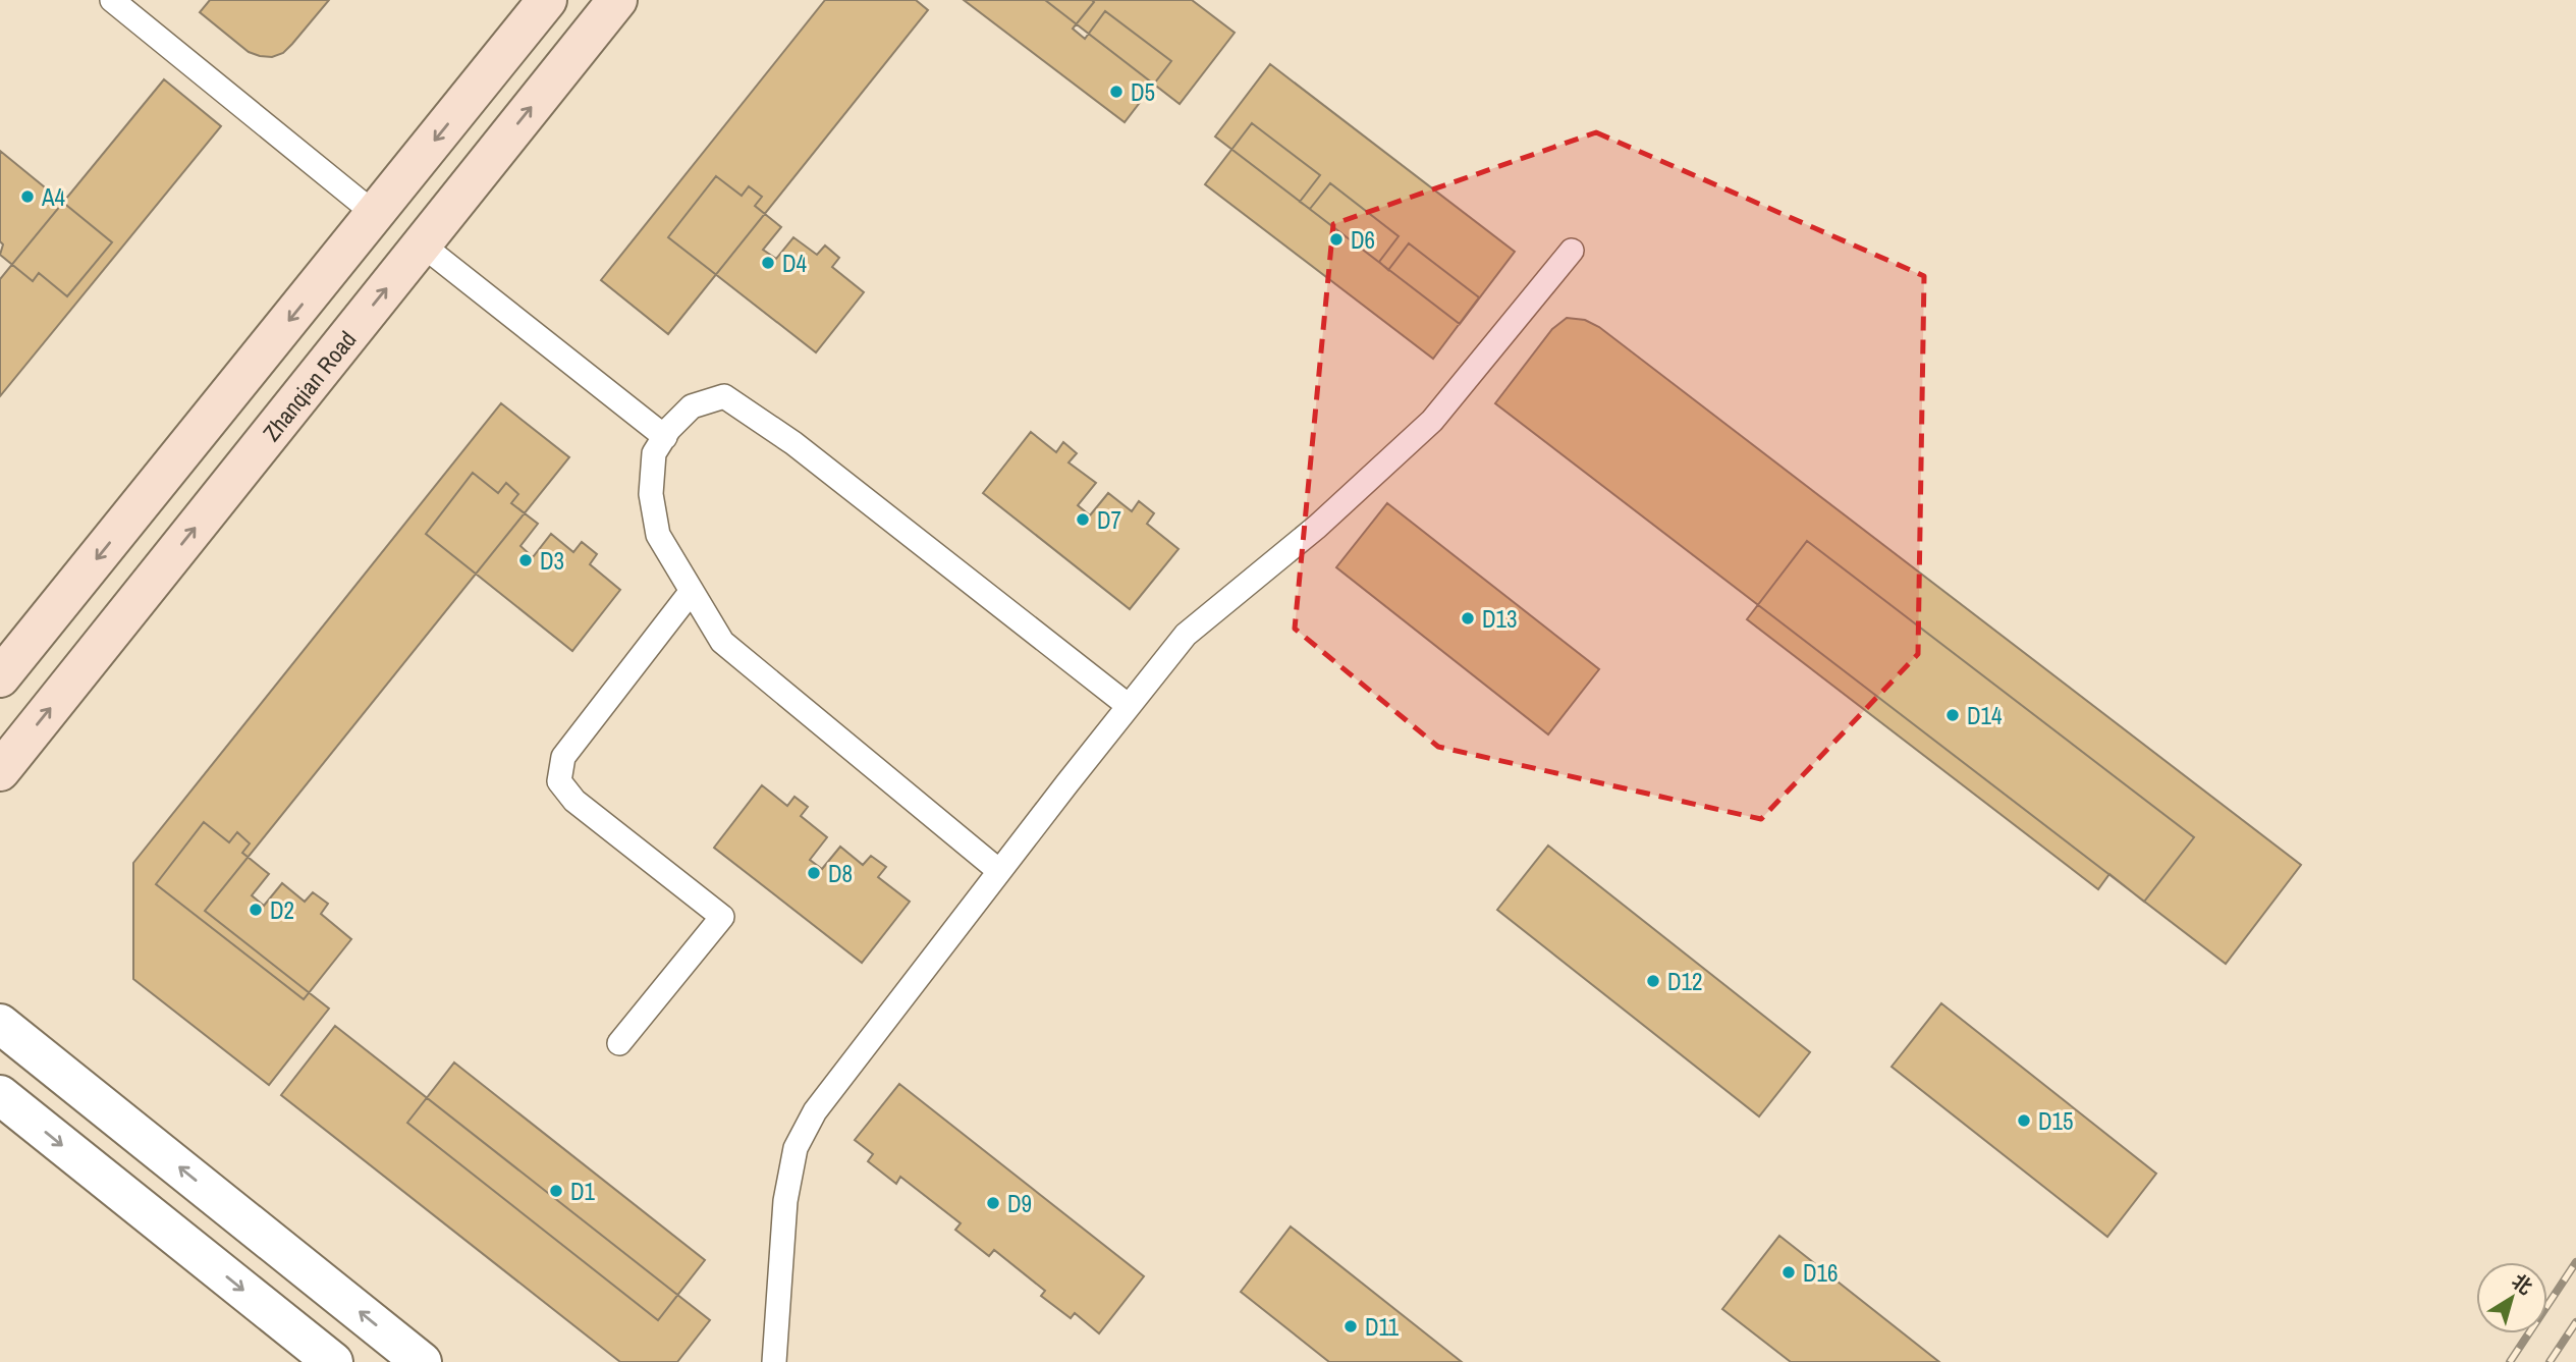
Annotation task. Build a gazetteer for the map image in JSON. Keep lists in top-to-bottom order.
{
  "streets": {
    "street": ["Zhanqian Road"]
  },
  "places": [
    "D5",
    "A4",
    "D6",
    "D4",
    "D7",
    "D3",
    "D13",
    "D14",
    "D8",
    "D2",
    "D12",
    "D15",
    "D1",
    "D9",
    "D16",
    "D11"
  ],
  "north": "top right"
}
